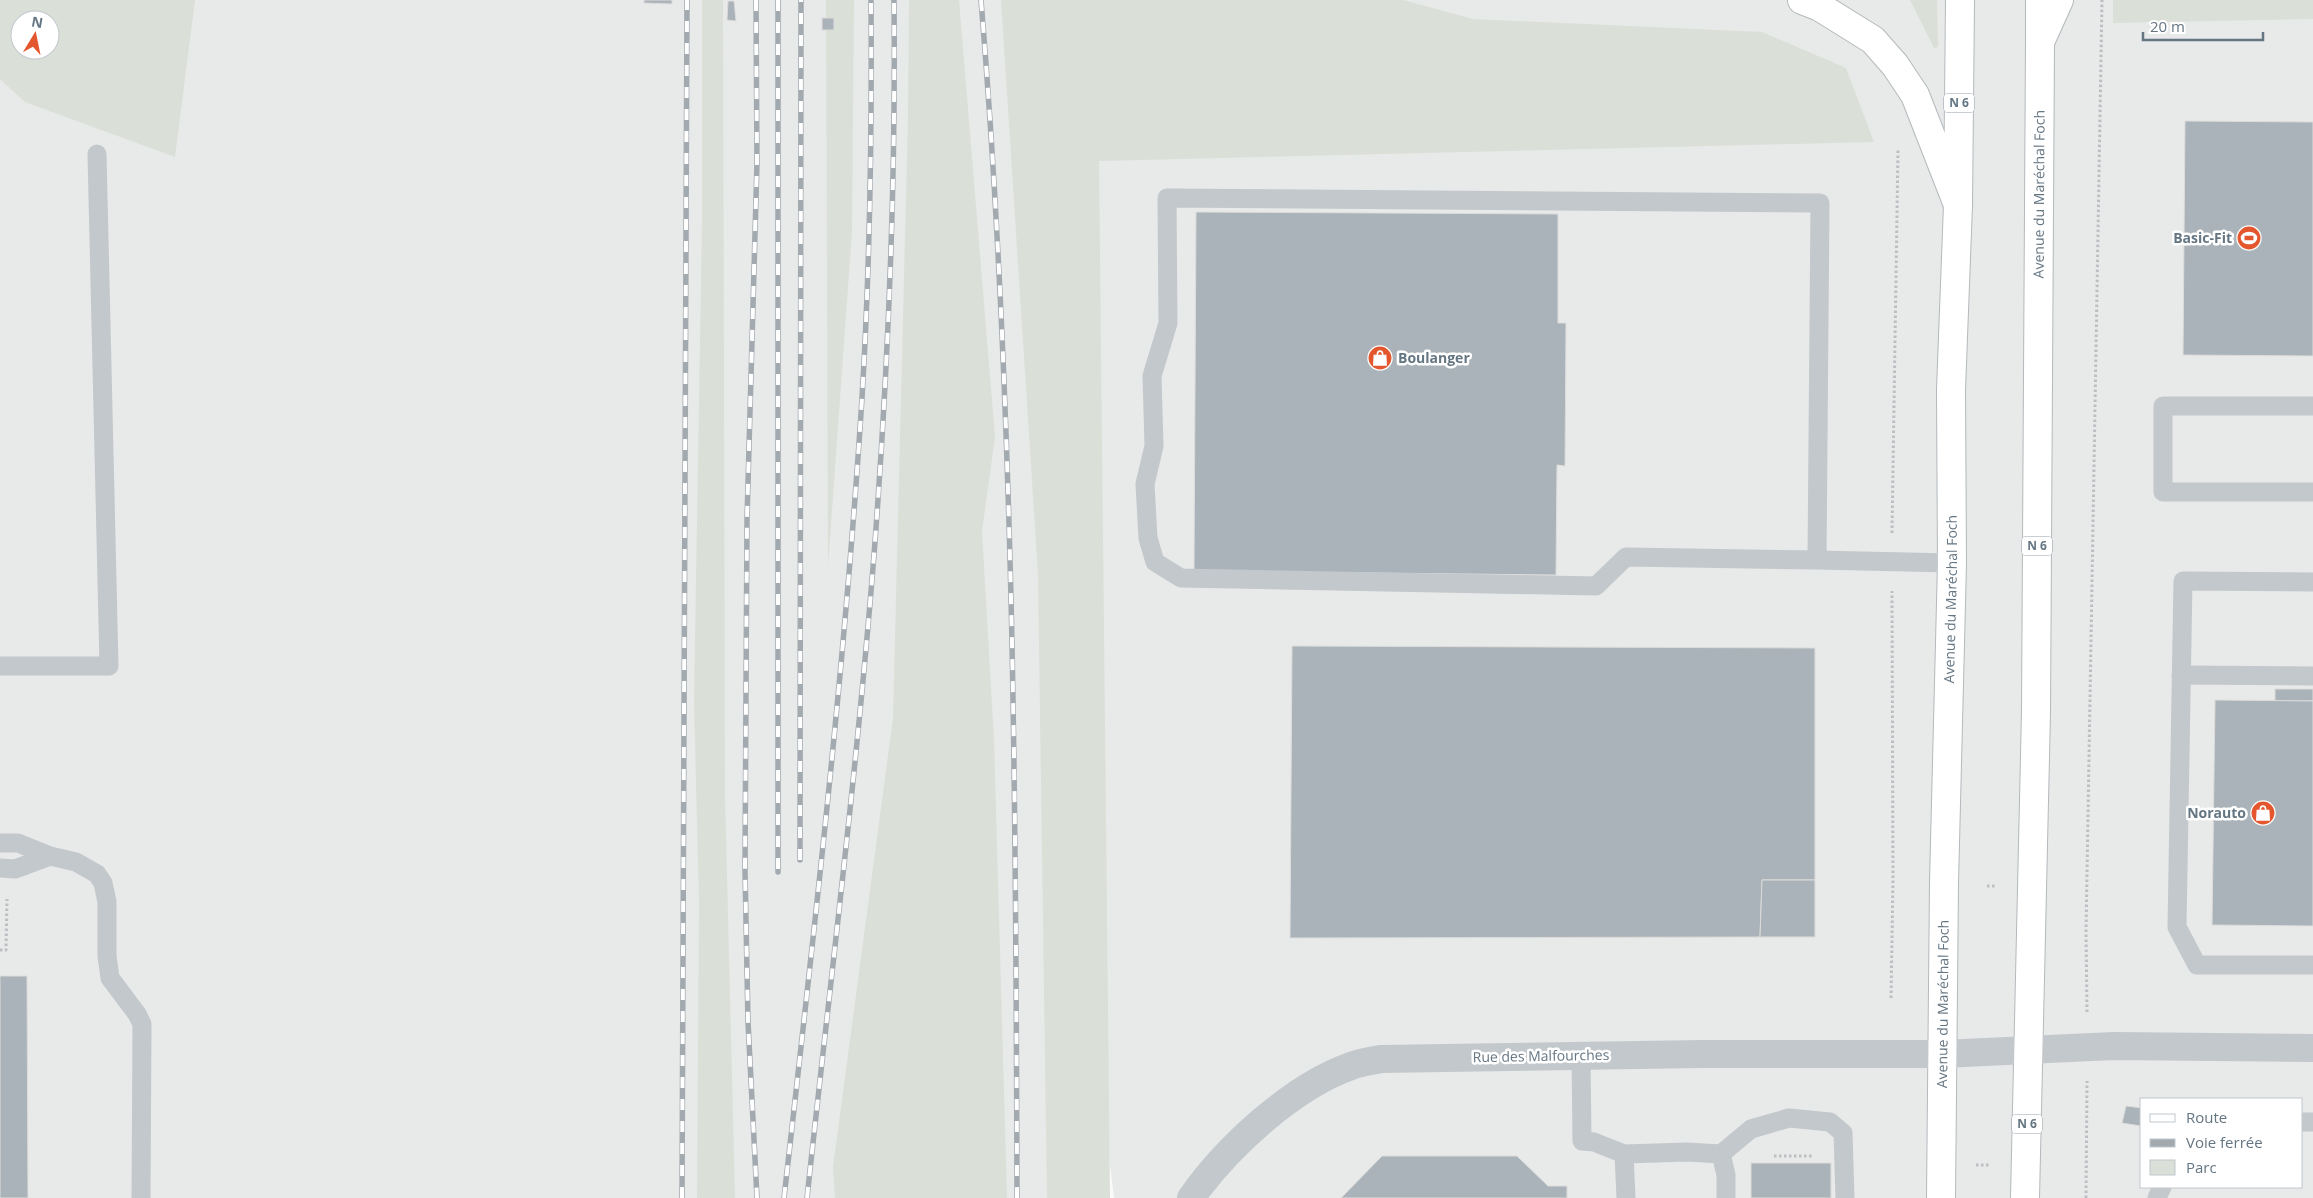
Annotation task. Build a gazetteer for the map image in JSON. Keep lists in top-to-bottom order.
{
  "streets": {
    "main road": ["N 6", "Avenue du Maréchal Foch"],
    "street": ["Rue des Malfourches"]
  },
  "crossings": [
    ["Avenue du Maréchal Foch", "Rue des Malfourches"]
  ],
  "places": {
    "sports": ["Basic-Fit"],
    "shop": ["Boulanger", "Norauto"]
  },
  "legend": ["Route", "Voie ferrée", "Parc"],
  "scale_bar": "20 m",
  "north": "top"
}
